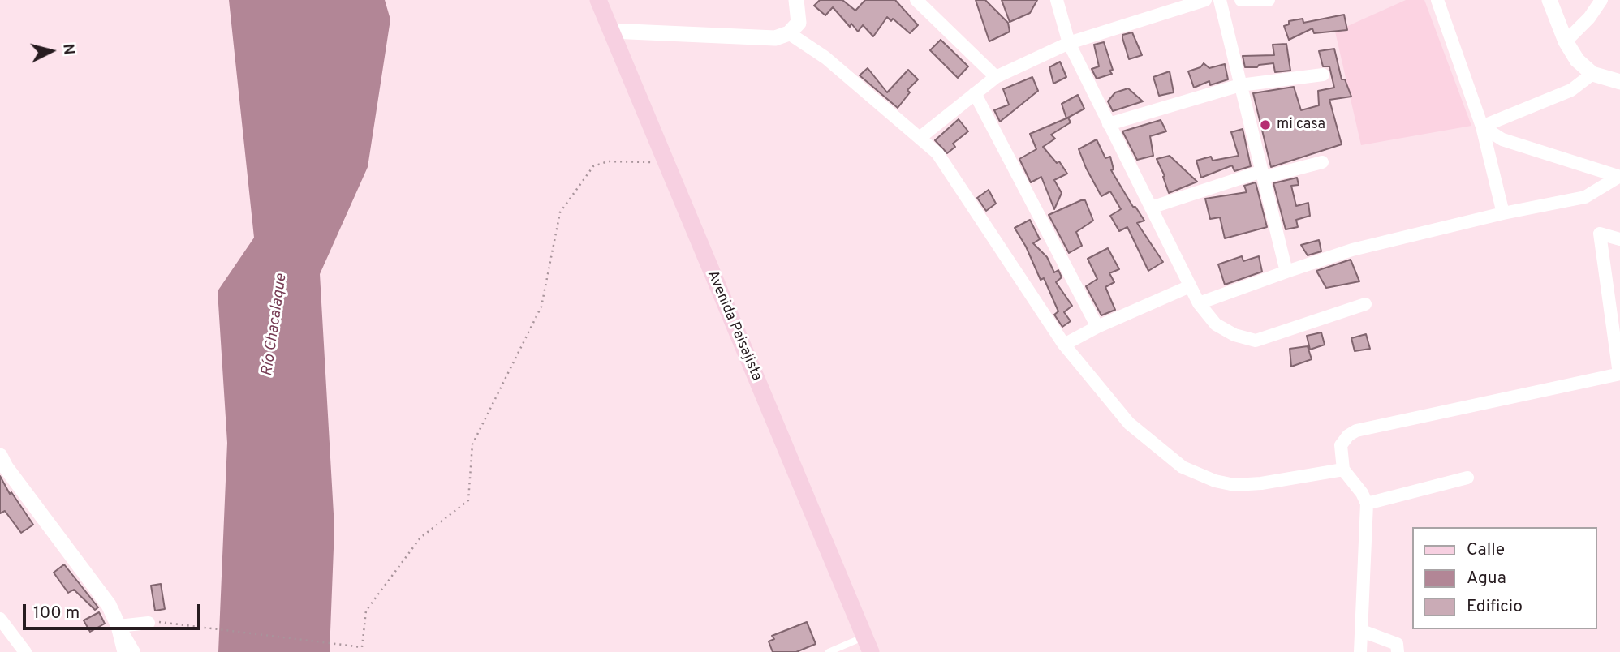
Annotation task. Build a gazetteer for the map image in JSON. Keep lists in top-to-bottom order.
{
  "streets": {
    "main road": ["Avenida Paisajista"]
  },
  "water": ["Río Chacalaque"],
  "places": ["mi casa"],
  "legend": ["Calle", "Agua", "Edificio"],
  "scale_bar": "100 m",
  "north": "right"
}
